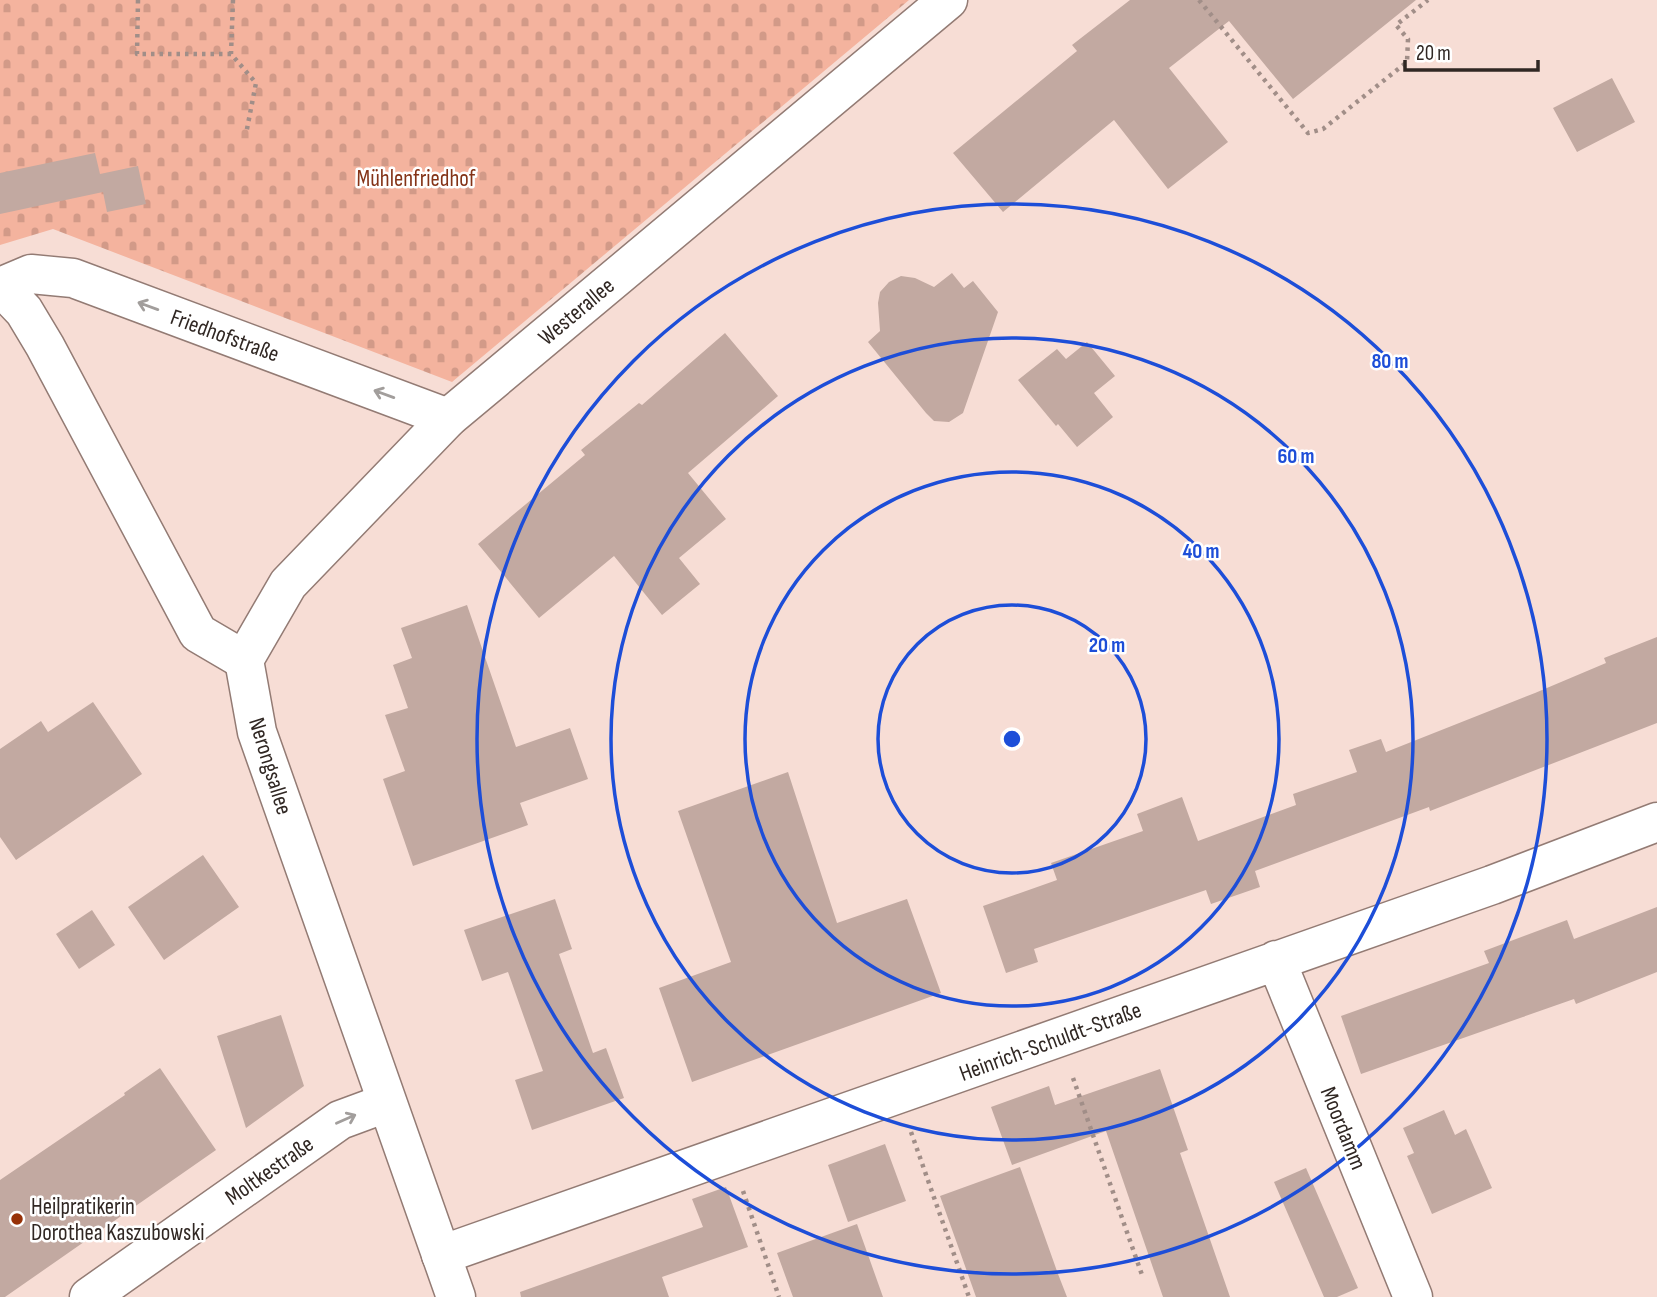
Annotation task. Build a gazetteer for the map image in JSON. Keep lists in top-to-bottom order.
{
  "streets": {
    "street": [
      "Westerallee",
      "Friedhofstraße",
      "Nerongsallee",
      "Heinrich-Schuldt-Straße",
      "Moordamm",
      "Moltkestraße"
    ]
  },
  "crossings": [
    ["Westerallee", "Friedhofstraße"],
    ["Westerallee", "Nerongsallee"],
    ["Nerongsallee", "Heinrich-Schuldt-Straße"],
    ["Nerongsallee", "Moltkestraße"],
    ["Heinrich-Schuldt-Straße", "Moordamm"]
  ],
  "one_way": ["Friedhofstraße", "Moltkestraße"],
  "parks": ["Mühlenfriedhof"],
  "places": ["Heilpratikerin Dorothea Kaszubowski"],
  "scale_bar": "20 m",
  "rings": [
    "80 m",
    "60 m",
    "40 m",
    "20 m"
  ]
}
